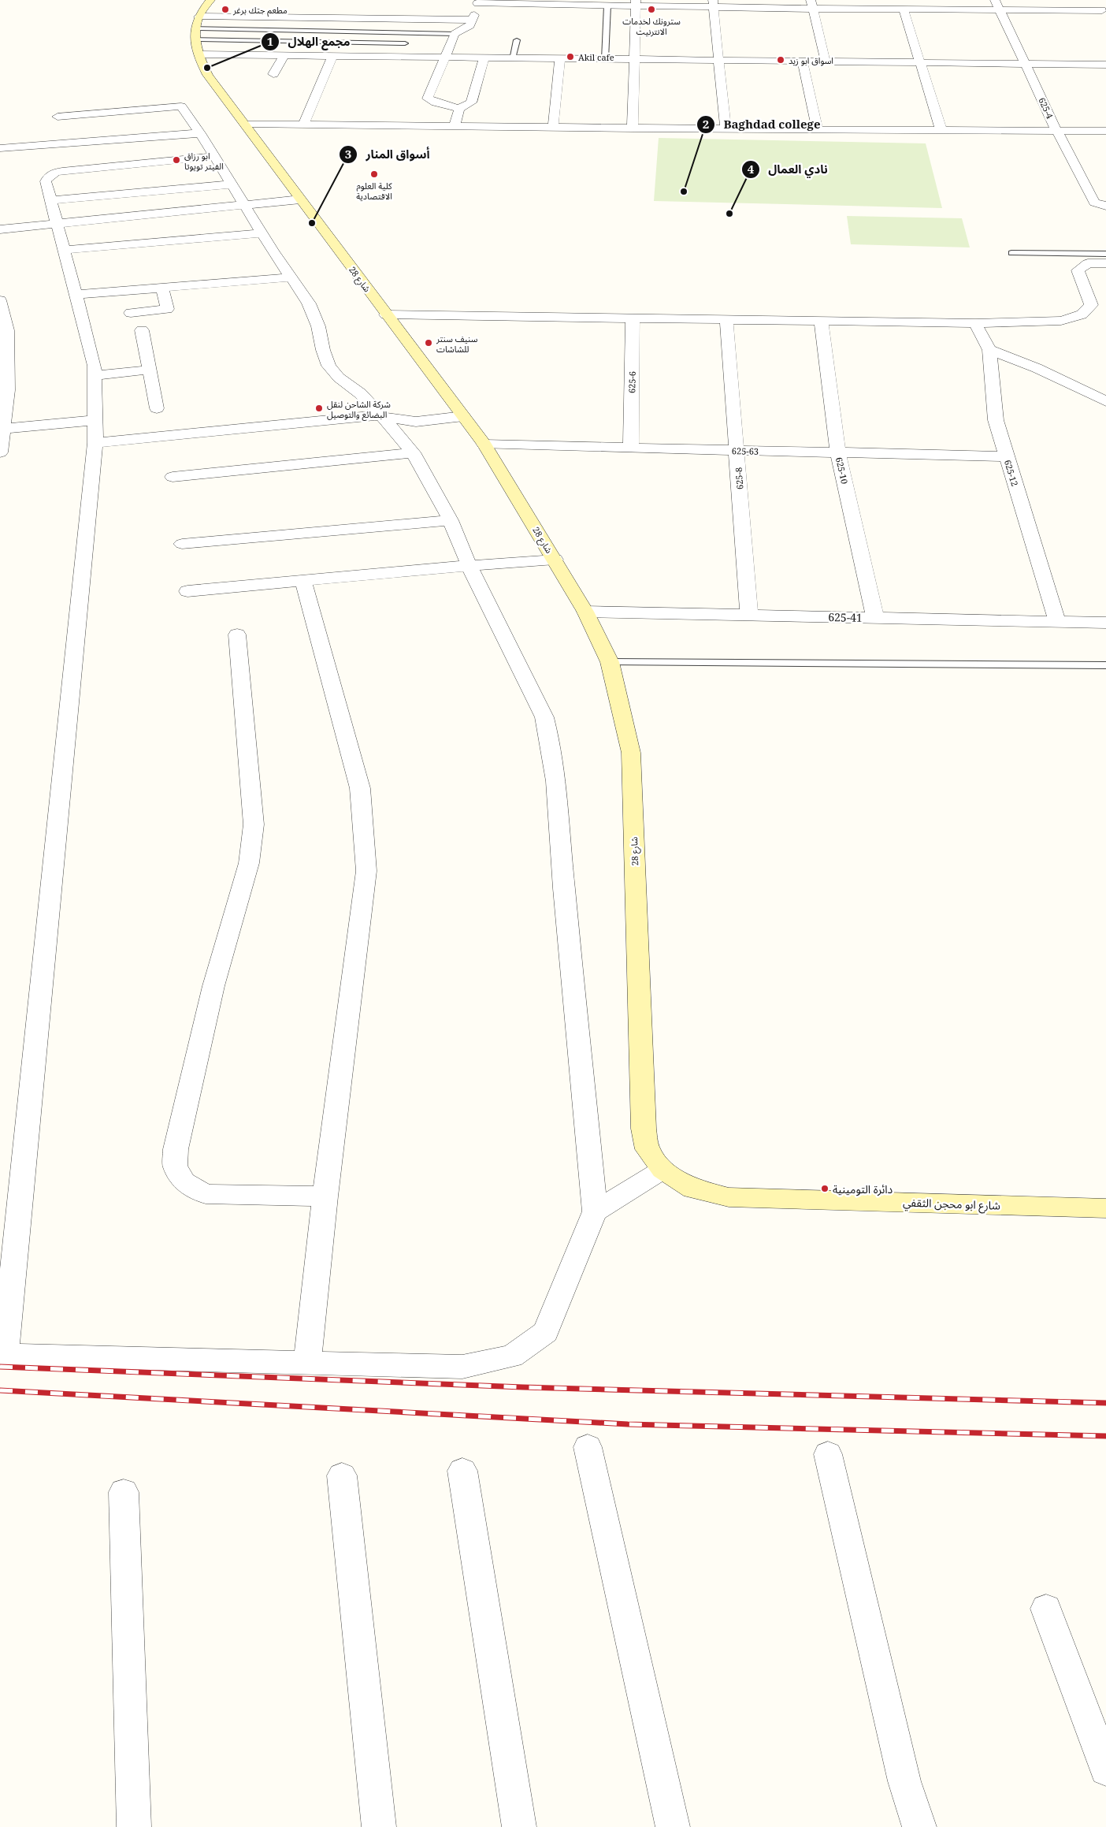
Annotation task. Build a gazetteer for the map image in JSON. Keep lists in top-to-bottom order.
{
  "streets": {
    "street": [
      "625-4",
      "شارع 28",
      "625-6",
      "625-63",
      "625-10",
      "625-12",
      "625-8",
      "625-41",
      "شارع ابو محجن الثقفي"
    ]
  },
  "crossings": [
    ["شارع 28", "625-63"],
    ["شارع 28", "625-41"],
    ["شارع 28", "شارع ابو محجن الثقفي"],
    ["625-6", "625-63"],
    ["625-63", "625-10"],
    ["625-63", "625-12"],
    ["625-63", "625-8"],
    ["625-10", "625-41"],
    ["625-12", "625-41"],
    ["625-8", "625-41"]
  ],
  "places": [
    "مطعم جتك برغر",
    "سترونك لخدمات الانترنيت",
    "Akil cafe",
    "اسواق ابو زيد",
    "مجمع الهلال",
    "ابو رزاق الفيتر تويوتا",
    "كلية العلوم الاقتصادية",
    "Baghdad college",
    "نادي العمال",
    "أسواق المنار",
    "سنيف سنتر للشاشات",
    "شركة الشاحن لنقل البضائع والتوصيل",
    "دائرة التومينية"
  ]
}
